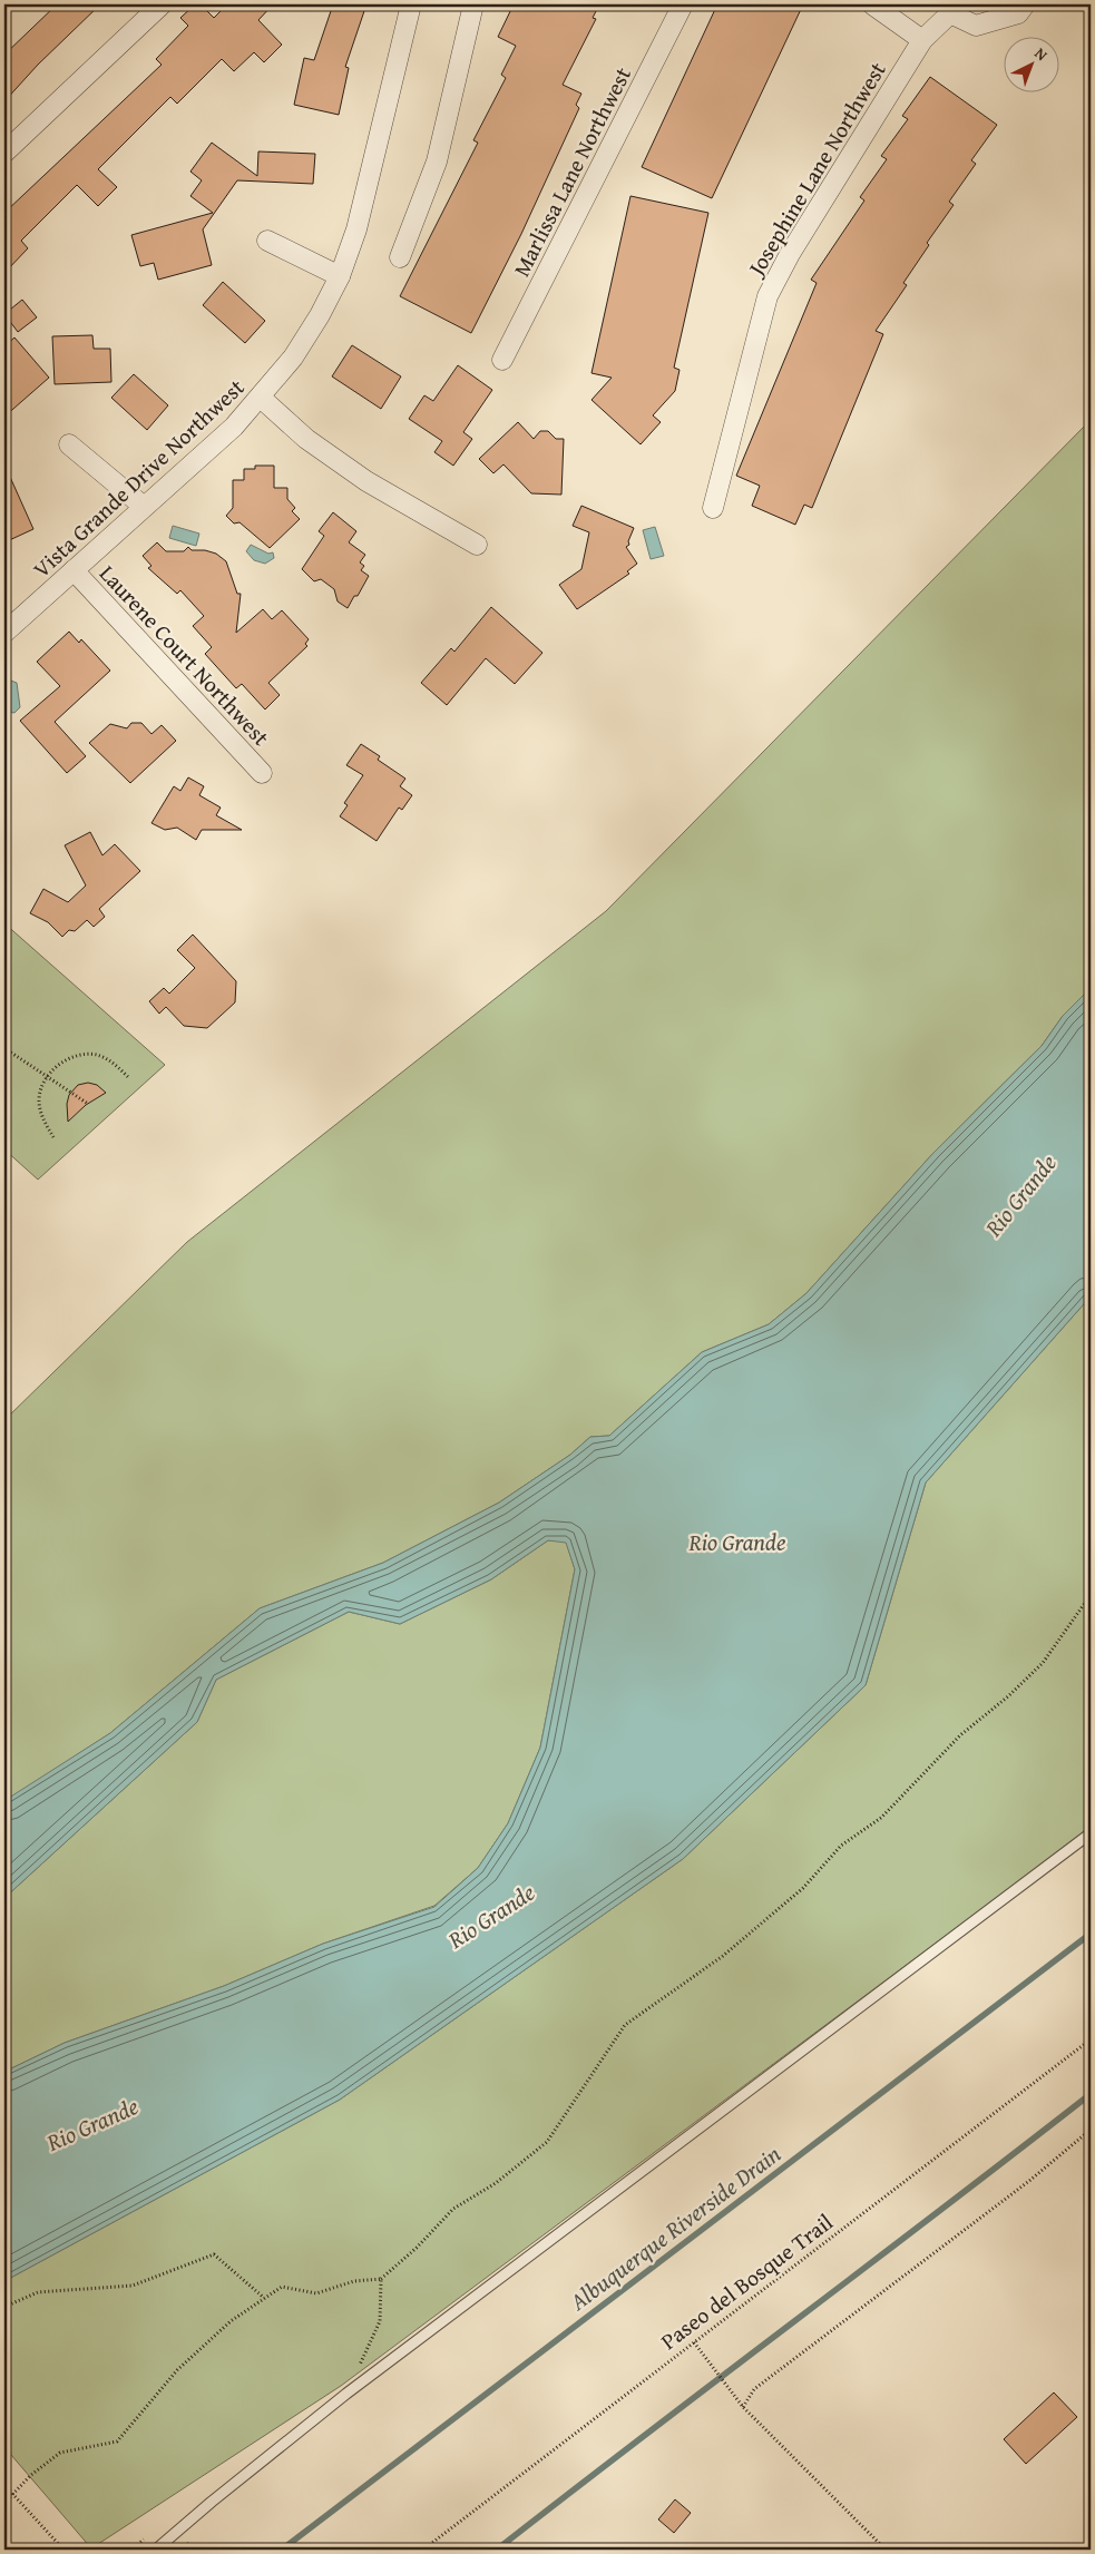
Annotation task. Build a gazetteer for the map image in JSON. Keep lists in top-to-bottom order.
{
  "streets": {
    "street": [
      "Josephine Lane Northwest",
      "Marlissa Lane Northwest",
      "Vista Grande Drive Northwest",
      "Laurene Court Northwest"
    ],
    "path": ["Paseo del Bosque Trail"]
  },
  "crossings": [
    ["Vista Grande Drive Northwest", "Laurene Court Northwest"]
  ],
  "water": ["Rio Grande", "Albuquerque Riverside Drain"],
  "north": "top right"
}
